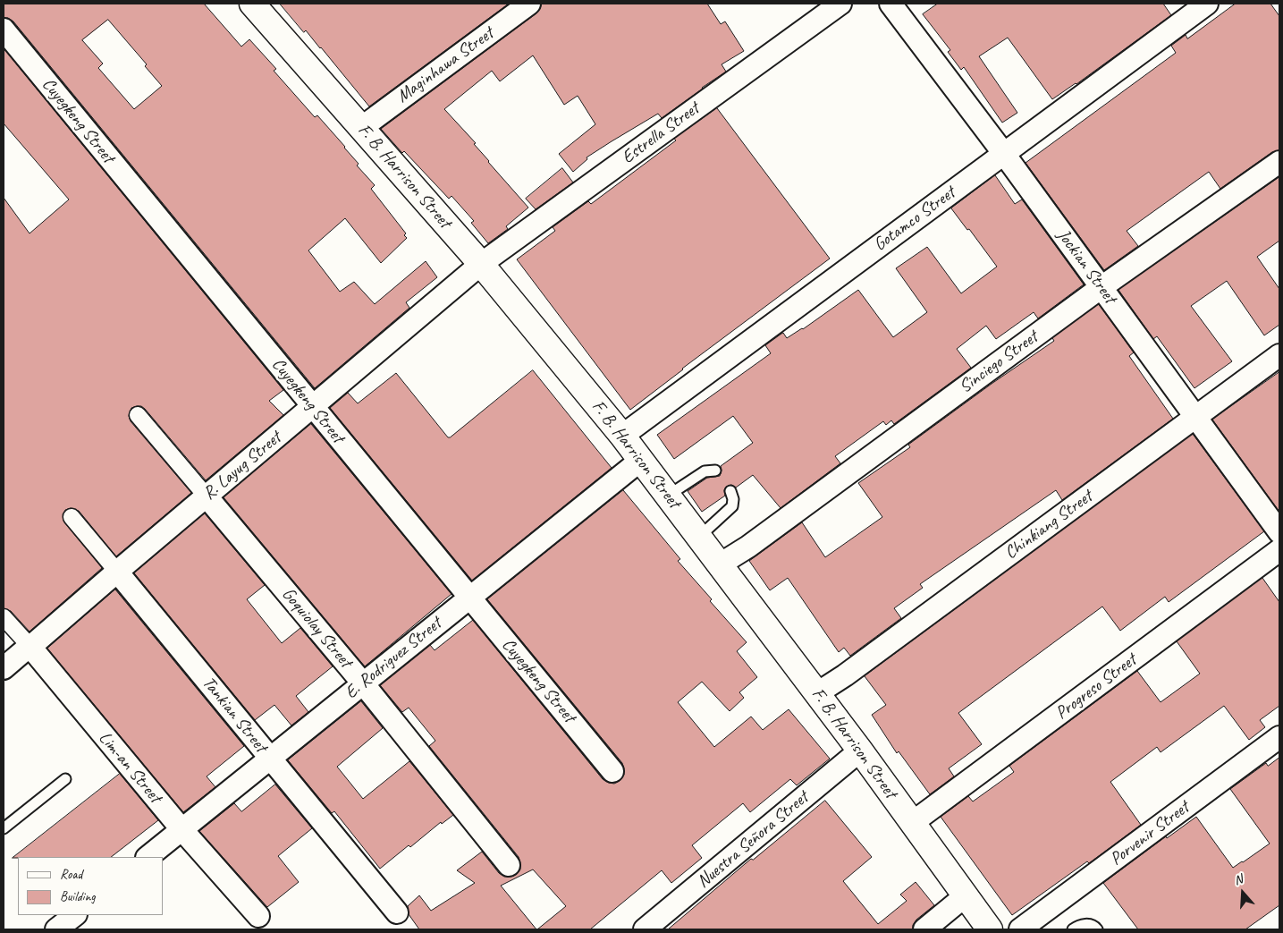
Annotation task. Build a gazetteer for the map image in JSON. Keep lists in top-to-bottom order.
{
  "streets": {
    "main road": ["F. B. Harrison Street"],
    "street": [
      "Maginhawa Street",
      "Cuyegkeng Street",
      "Estrella Street",
      "Gotamco Street",
      "Jockian Street",
      "Sinciego Street",
      "R. Layug Street",
      "Chinkiang Street",
      "Goquiolay Street",
      "E. Rodriguez Street",
      "Progreso Street",
      "Tankian Street",
      "Lim-an Street",
      "Porvenir Street",
      "Nuestra Señora Street"
    ]
  },
  "crossings": [
    ["Maginhawa Street", "F. B. Harrison Street"],
    ["Cuyegkeng Street", "R. Layug Street"],
    ["Cuyegkeng Street", "E. Rodriguez Street"],
    ["Estrella Street", "F. B. Harrison Street"],
    ["Estrella Street", "R. Layug Street"],
    ["F. B. Harrison Street", "Gotamco Street"],
    ["F. B. Harrison Street", "Sinciego Street"],
    ["F. B. Harrison Street", "R. Layug Street"],
    ["F. B. Harrison Street", "Chinkiang Street"],
    ["F. B. Harrison Street", "E. Rodriguez Street"],
    ["F. B. Harrison Street", "Progreso Street"],
    ["F. B. Harrison Street", "Nuestra Señora Street"],
    ["Gotamco Street", "Jockian Street"],
    ["Jockian Street", "Sinciego Street"],
    ["Jockian Street", "Chinkiang Street"],
    ["R. Layug Street", "Goquiolay Street"],
    ["R. Layug Street", "Tankian Street"],
    ["R. Layug Street", "Lim-an Street"],
    ["Goquiolay Street", "E. Rodriguez Street"],
    ["E. Rodriguez Street", "Tankian Street"],
    ["E. Rodriguez Street", "Lim-an Street"]
  ],
  "legend": ["Road", "Building"],
  "north": "top"
}
